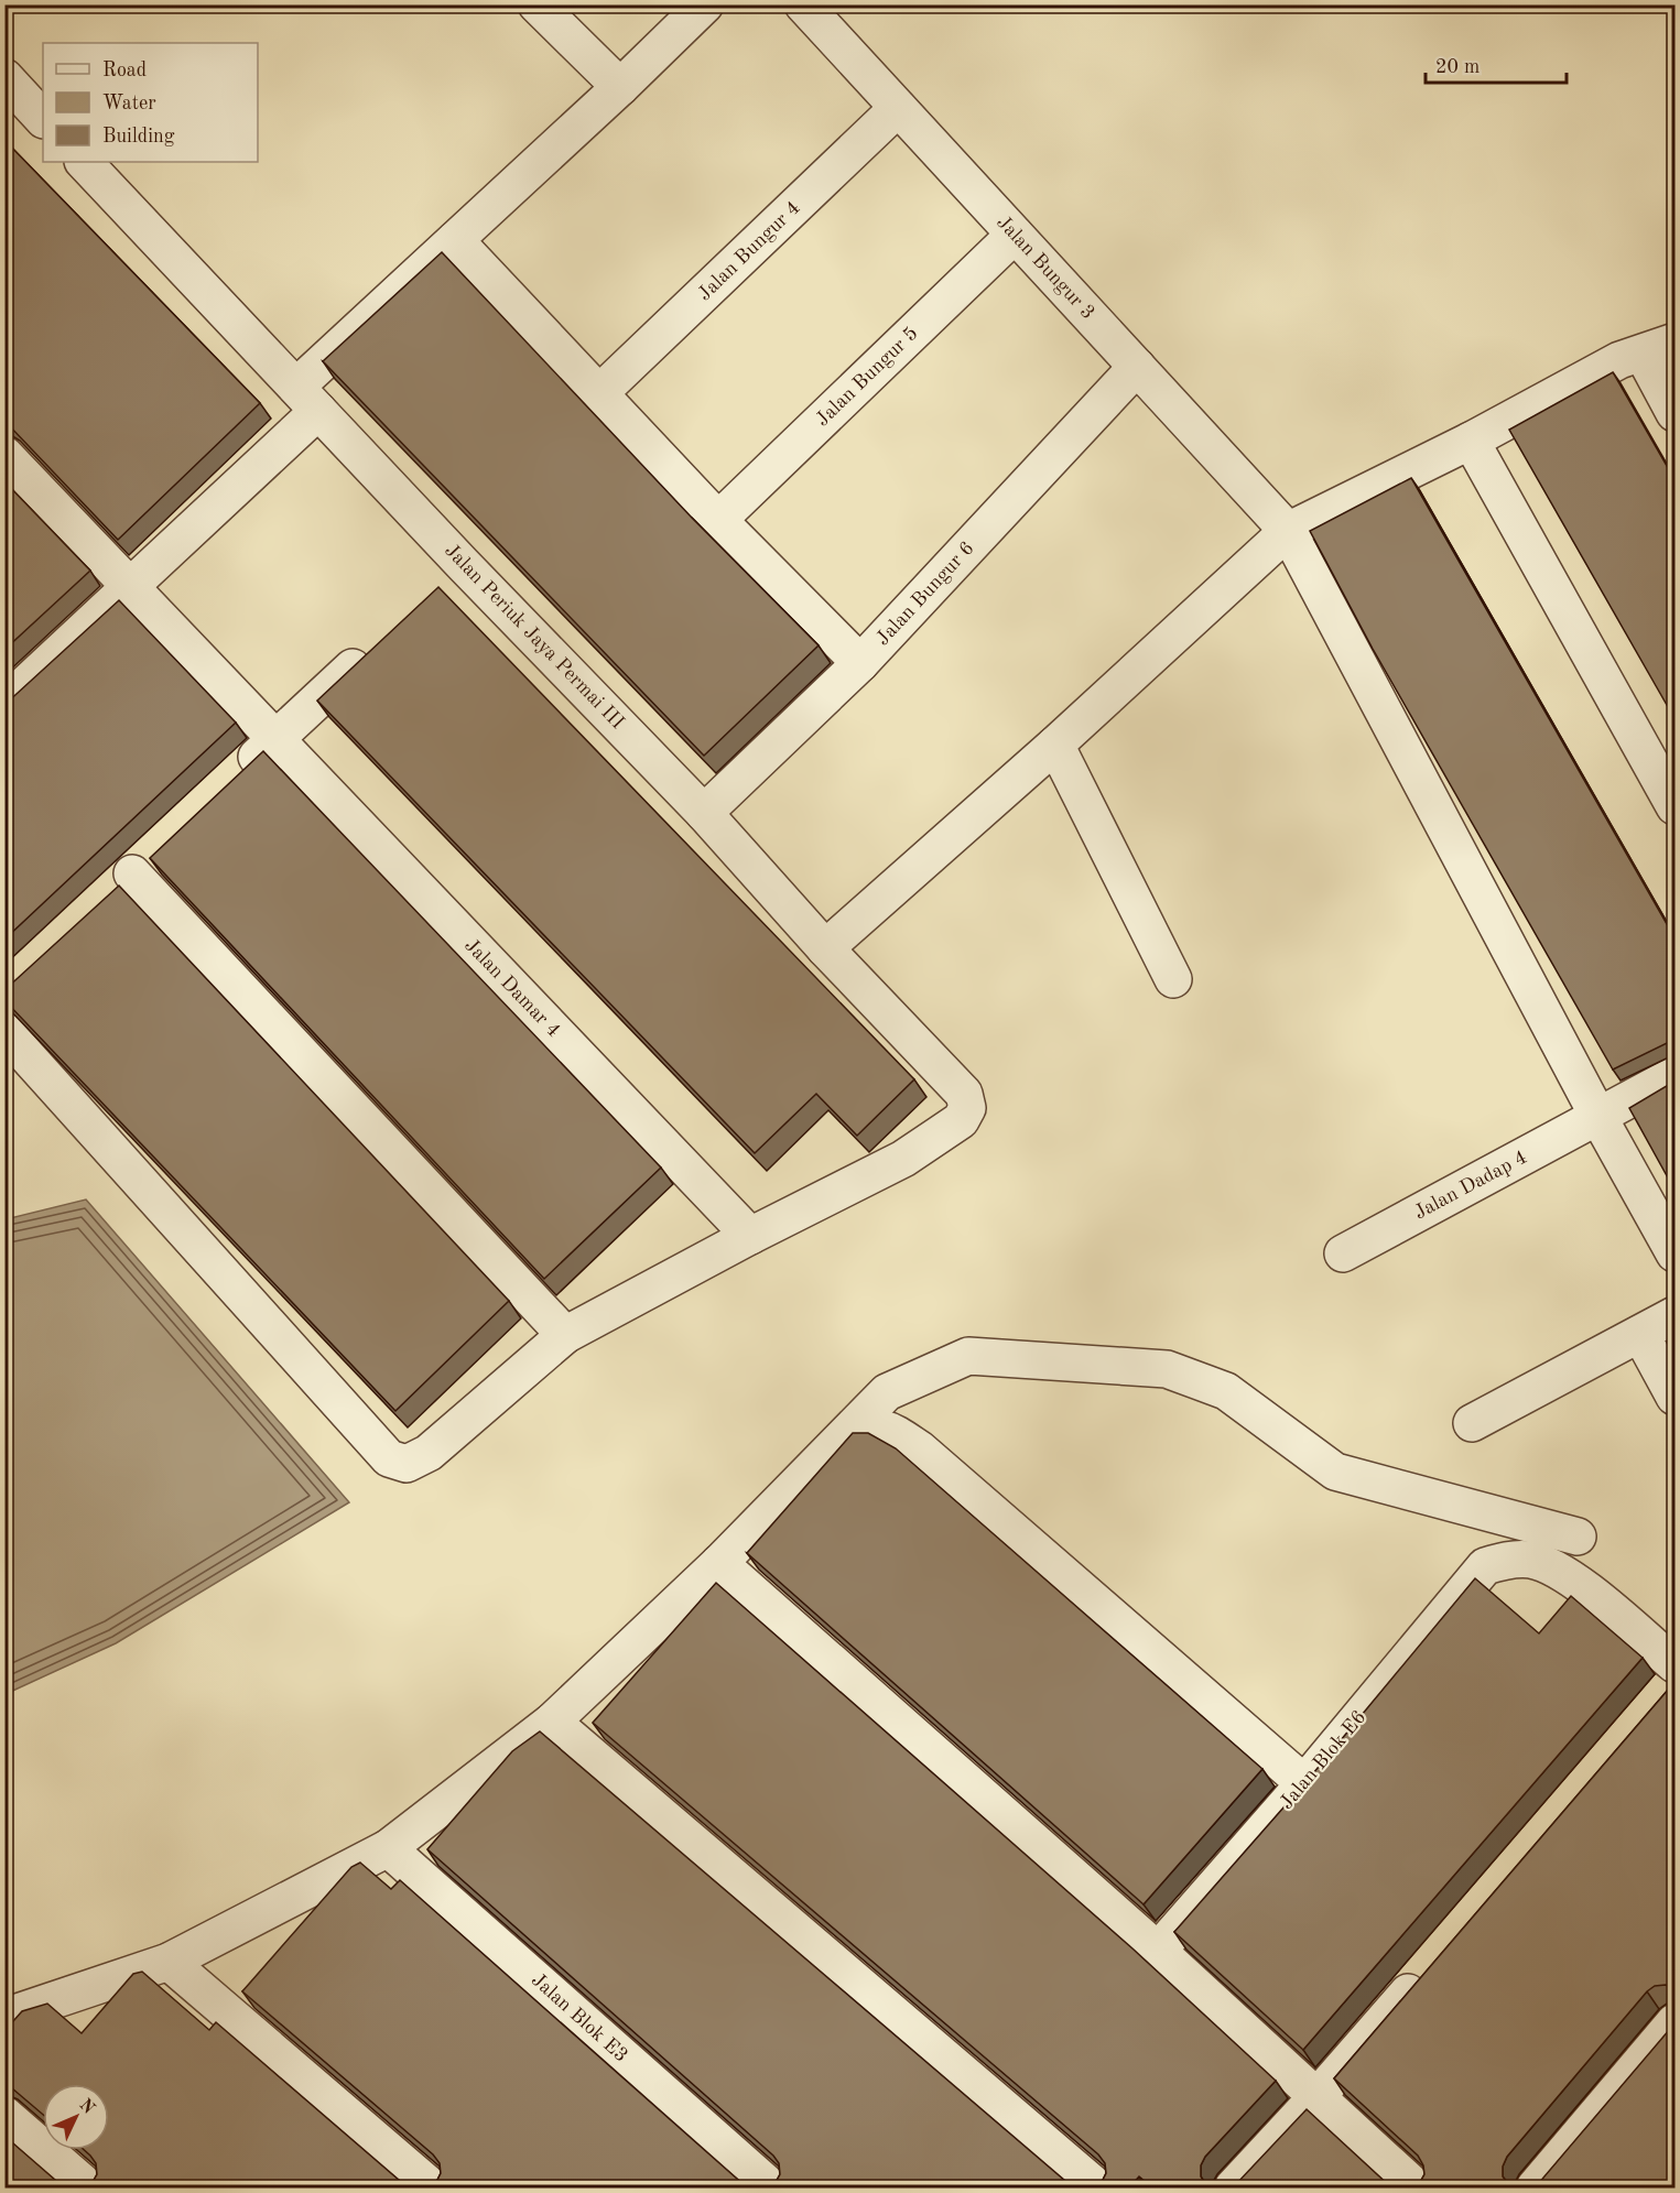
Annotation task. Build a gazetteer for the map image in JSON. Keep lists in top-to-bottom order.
{
  "streets": {
    "street": [
      "Jalan Bungur 4",
      "Jalan Bungur 3",
      "Jalan Bungur 5",
      "Jalan Bungur 6",
      "Jalan Periuk Jaya Permai III",
      "Jalan Damar 4",
      "Jalan Dadap 4",
      "Jalan Blok E6",
      "Jalan Blok E3"
    ]
  },
  "crossings": [
    ["Jalan Bungur 4", "Jalan Bungur 3"],
    ["Jalan Bungur 3", "Jalan Bungur 5"],
    ["Jalan Bungur 3", "Jalan Bungur 6"],
    ["Jalan Bungur 3", "Jalan Dadap 4"],
    ["Jalan Bungur 6", "Jalan Periuk Jaya Permai III"],
    ["Jalan Periuk Jaya Permai III", "Jalan Damar 4"]
  ],
  "legend": ["Road", "Water", "Building"],
  "scale_bar": "20 m",
  "north": "top right"
}
